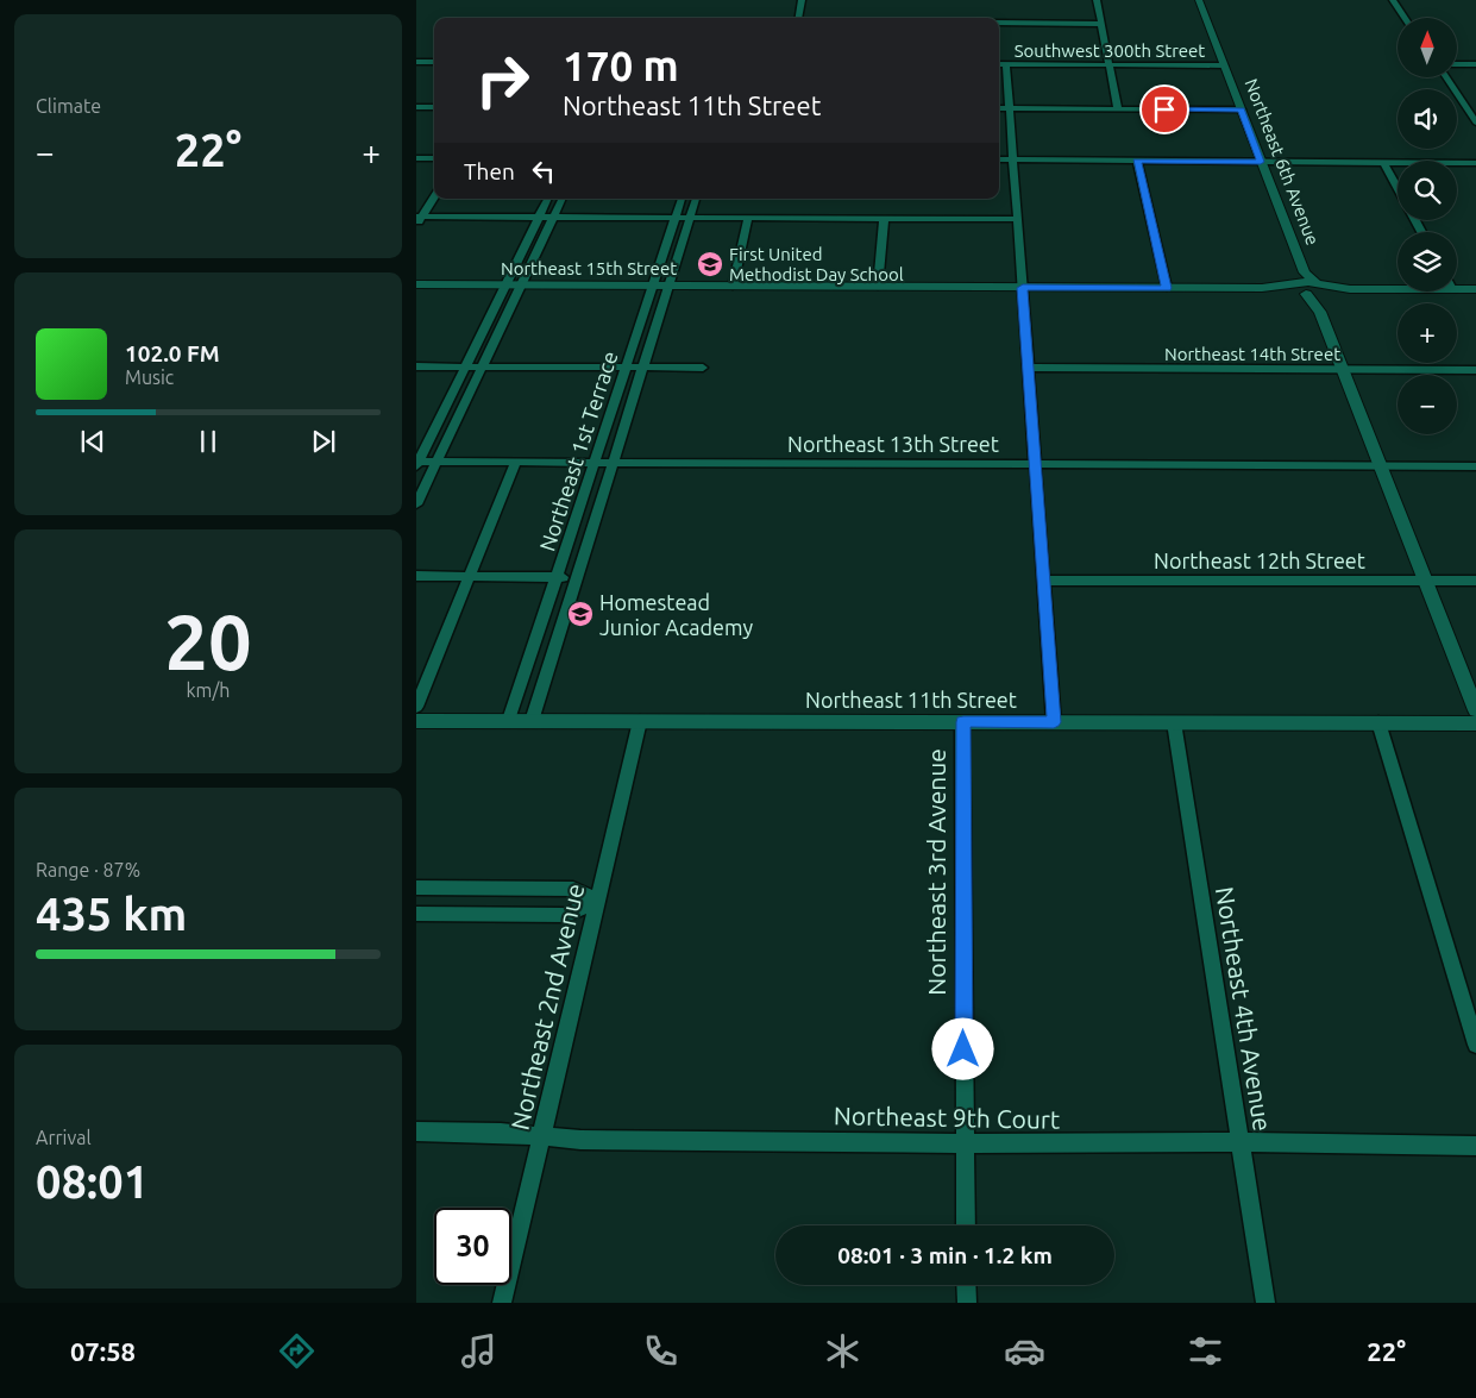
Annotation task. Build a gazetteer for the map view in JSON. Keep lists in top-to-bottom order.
{
  "streets": {
    "street": [
      "Southwest 300th Street",
      "Northeast 6th Avenue",
      "Northeast 15th Street",
      "Northeast 14th Street",
      "Northeast 13th Street",
      "Northeast 1st Terrace",
      "Northeast 12th Street",
      "Northeast 11th Street",
      "Northeast 3rd Avenue",
      "Northeast 2nd Avenue",
      "Northeast 4th Avenue",
      "Northeast 9th Court"
    ]
  },
  "crossings": [
    ["Southwest 300th Street", "Northeast 6th Avenue"],
    ["Northeast 6th Avenue", "Northeast 15th Street"],
    ["Northeast 6th Avenue", "Northeast 14th Street"],
    ["Northeast 6th Avenue", "Northeast 13th Street"],
    ["Northeast 6th Avenue", "Northeast 12th Street"],
    ["Northeast 15th Street", "Northeast 1st Terrace"],
    ["Northeast 13th Street", "Northeast 1st Terrace"],
    ["Northeast 1st Terrace", "Northeast 11th Street"],
    ["Northeast 11th Street", "Northeast 3rd Avenue"],
    ["Northeast 11th Street", "Northeast 2nd Avenue"],
    ["Northeast 11th Street", "Northeast 4th Avenue"],
    ["Northeast 3rd Avenue", "Northeast 9th Court"],
    ["Northeast 2nd Avenue", "Northeast 9th Court"],
    ["Northeast 4th Avenue", "Northeast 9th Court"]
  ],
  "places": {
    "school or university": ["First United Methodist Day School", "Homestead Junior Academy"]
  },
  "north": "top",
  "page": {
    "tile": [
      "Climate",
      ["20", "km/h"],
      ["Range · 87%", "435 km"],
      ["Arrival", "08:01"]
    ],
    "map_buttons": ["+", "−"],
    "turn": ["170 m", "Northeast 11th Street"],
    "heat": ["−", "22°", "+"],
    "then": "Then",
    "song": ["102.0 FM", "Music"],
    "limit": "30",
    "trip": "08:01 · 3 min · 1.2 km",
    "tabs": ["07:58", "22°"]
  }
}
